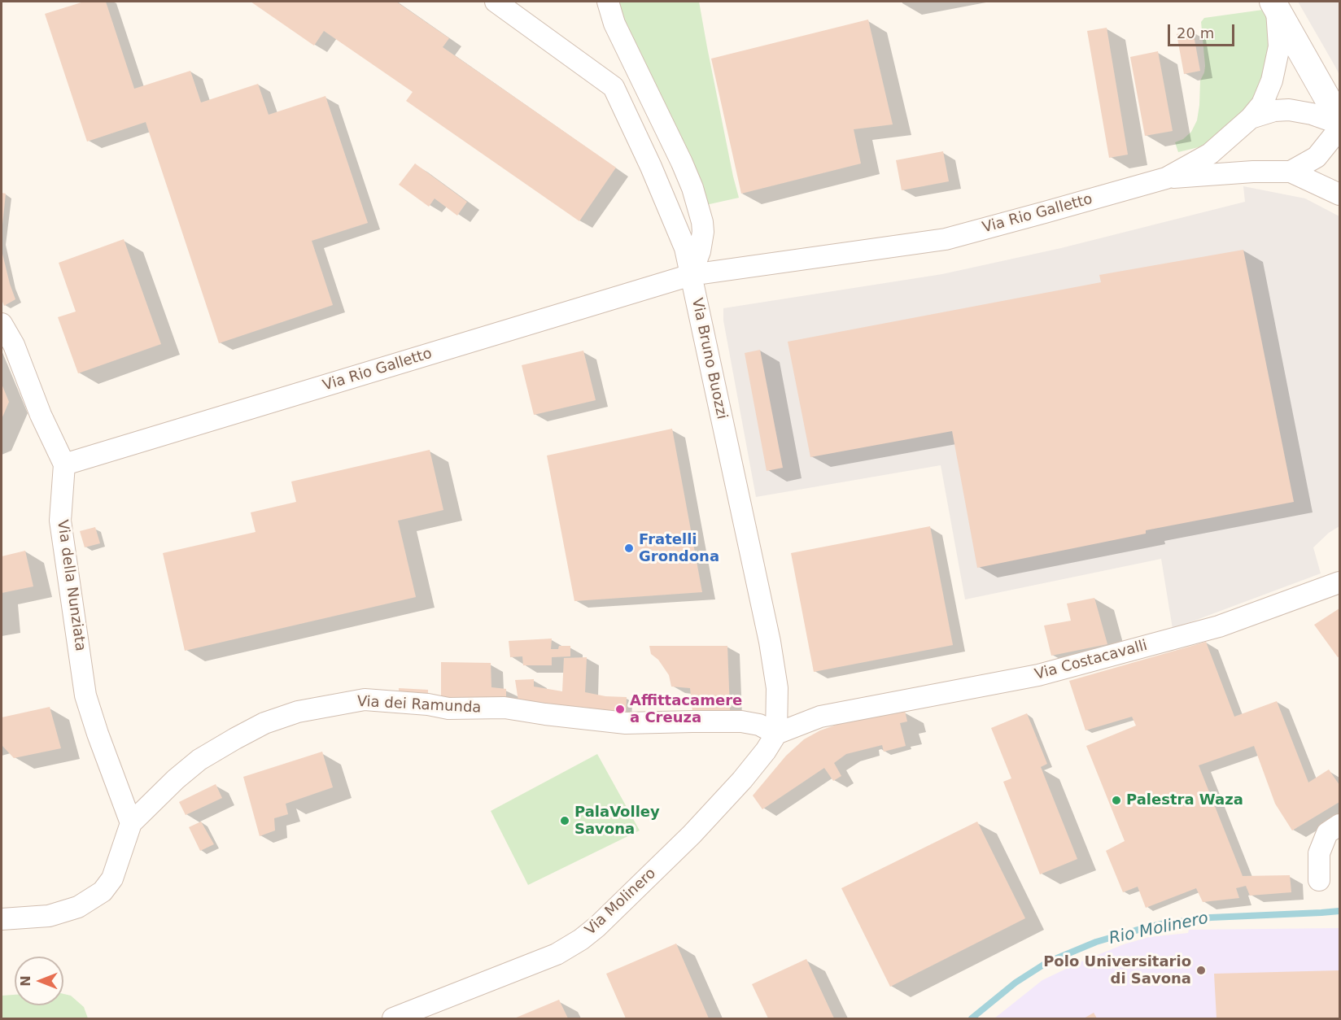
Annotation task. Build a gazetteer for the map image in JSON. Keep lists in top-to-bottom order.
{
  "streets": {
    "street": [
      "Via Rio Galletto",
      "Via Bruno Buozzi",
      "Via della Nunziata",
      "Via Costacavalli",
      "Via dei Ramunda",
      "Via Molinero"
    ]
  },
  "crossings": [
    ["Via Rio Galletto", "Via Bruno Buozzi"],
    ["Via Rio Galletto", "Via della Nunziata"],
    ["Via Bruno Buozzi", "Via Costacavalli"],
    ["Via Bruno Buozzi", "Via dei Ramunda"],
    ["Via Bruno Buozzi", "Via Molinero"],
    ["Via della Nunziata", "Via dei Ramunda"],
    ["Via Costacavalli", "Via dei Ramunda"],
    ["Via Costacavalli", "Via Molinero"],
    ["Via dei Ramunda", "Via Molinero"]
  ],
  "water": ["Rio Molinero"],
  "places": [
    "Fratelli Grondona",
    "Affittacamere a Creuza",
    "Palestra Waza",
    "PalaVolley Savona",
    "Polo Universitario di Savona"
  ],
  "scale_bar": "20 m",
  "north": "left"
}
